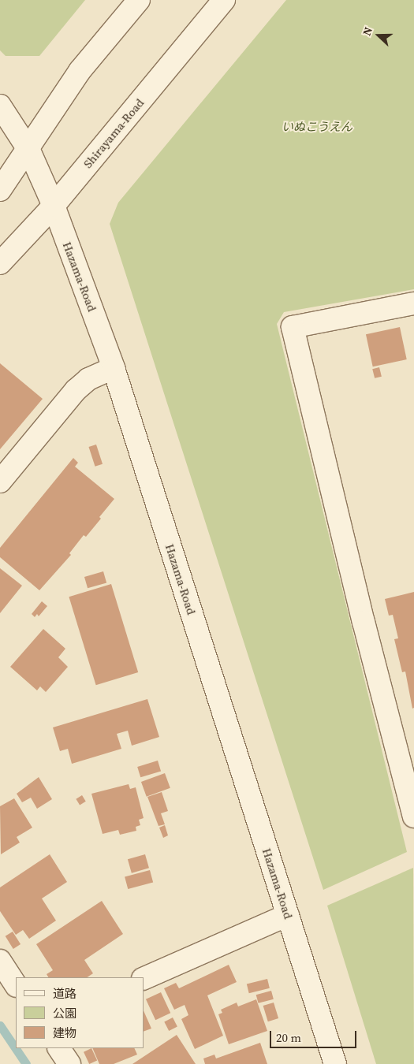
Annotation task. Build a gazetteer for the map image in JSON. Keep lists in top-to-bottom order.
{
  "streets": {
    "street": ["Shirayama-Road", "Hazama-Road"]
  },
  "crossings": [
    ["Shirayama-Road", "Hazama-Road"]
  ],
  "parks": ["いぬこうえん"],
  "legend": ["道路", "公園", "建物"],
  "scale_bar": "20 m",
  "north": "left"
}
